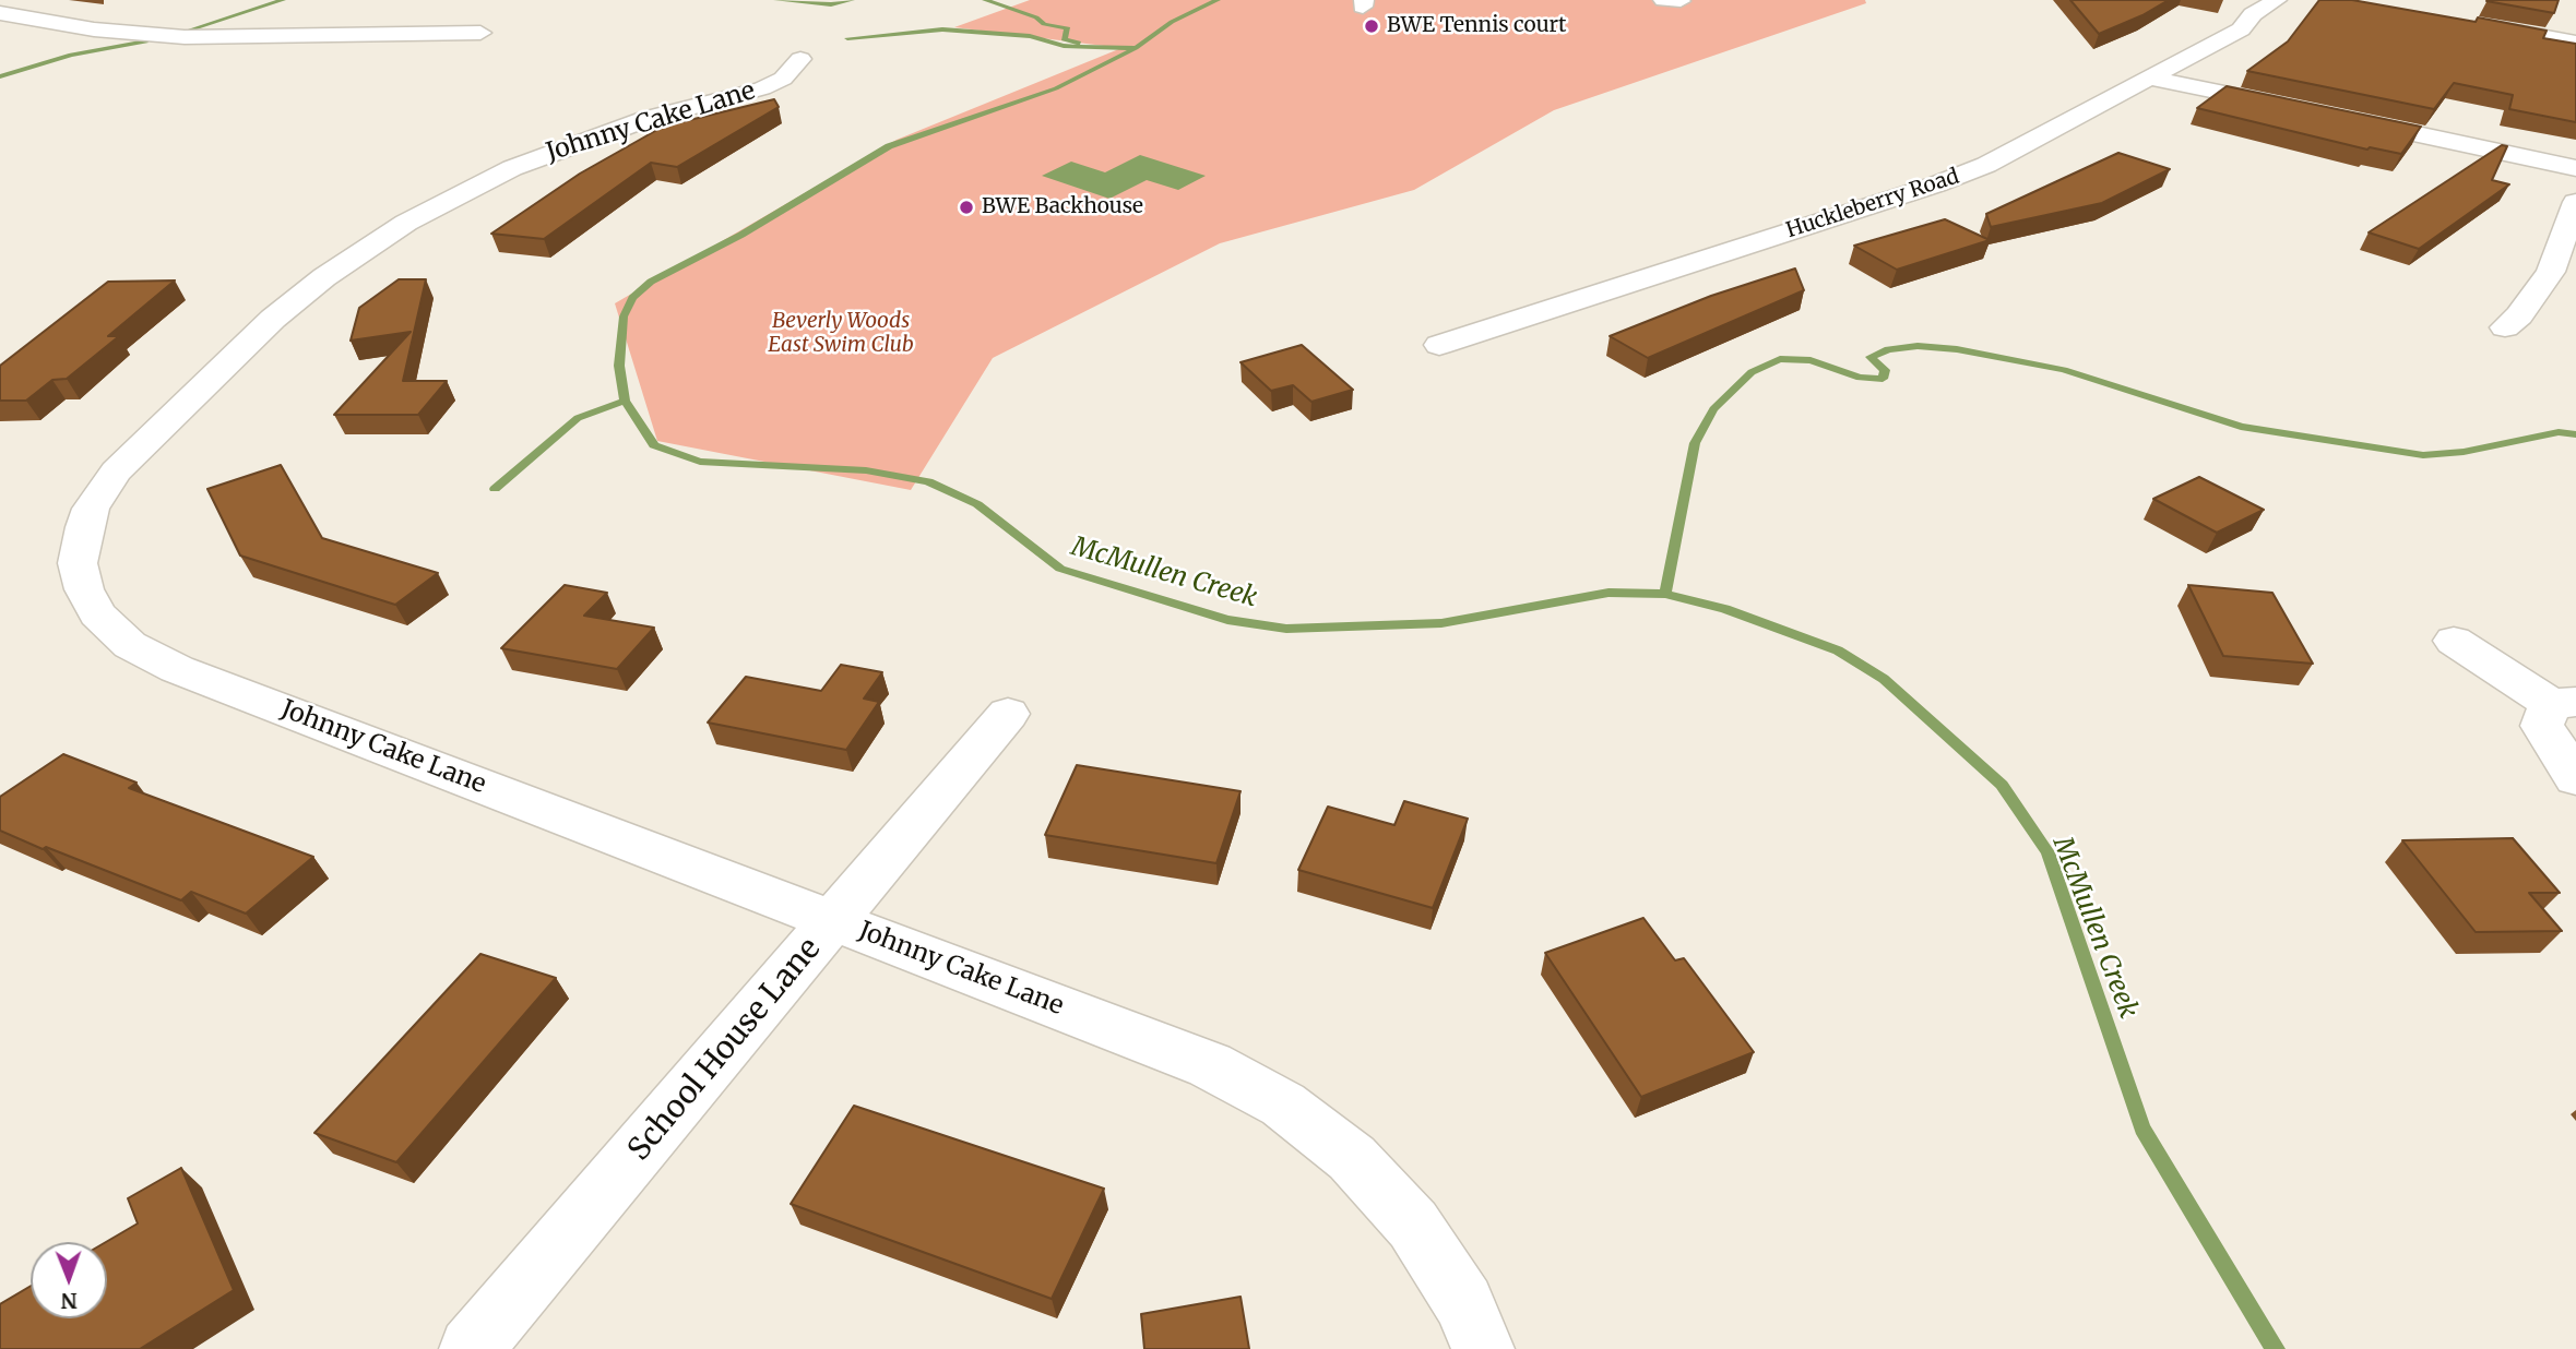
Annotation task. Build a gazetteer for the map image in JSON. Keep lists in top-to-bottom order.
{
  "streets": {
    "street": ["Johnny Cake Lane", "Huckleberry Road", "School House Lane"]
  },
  "crossings": [
    ["Johnny Cake Lane", "School House Lane"]
  ],
  "water": ["McMullen Creek"],
  "parks": ["Beverly Woods East Swim Club"],
  "places": ["BWE Tennis court", "BWE Backhouse"],
  "north": "bottom"
}
